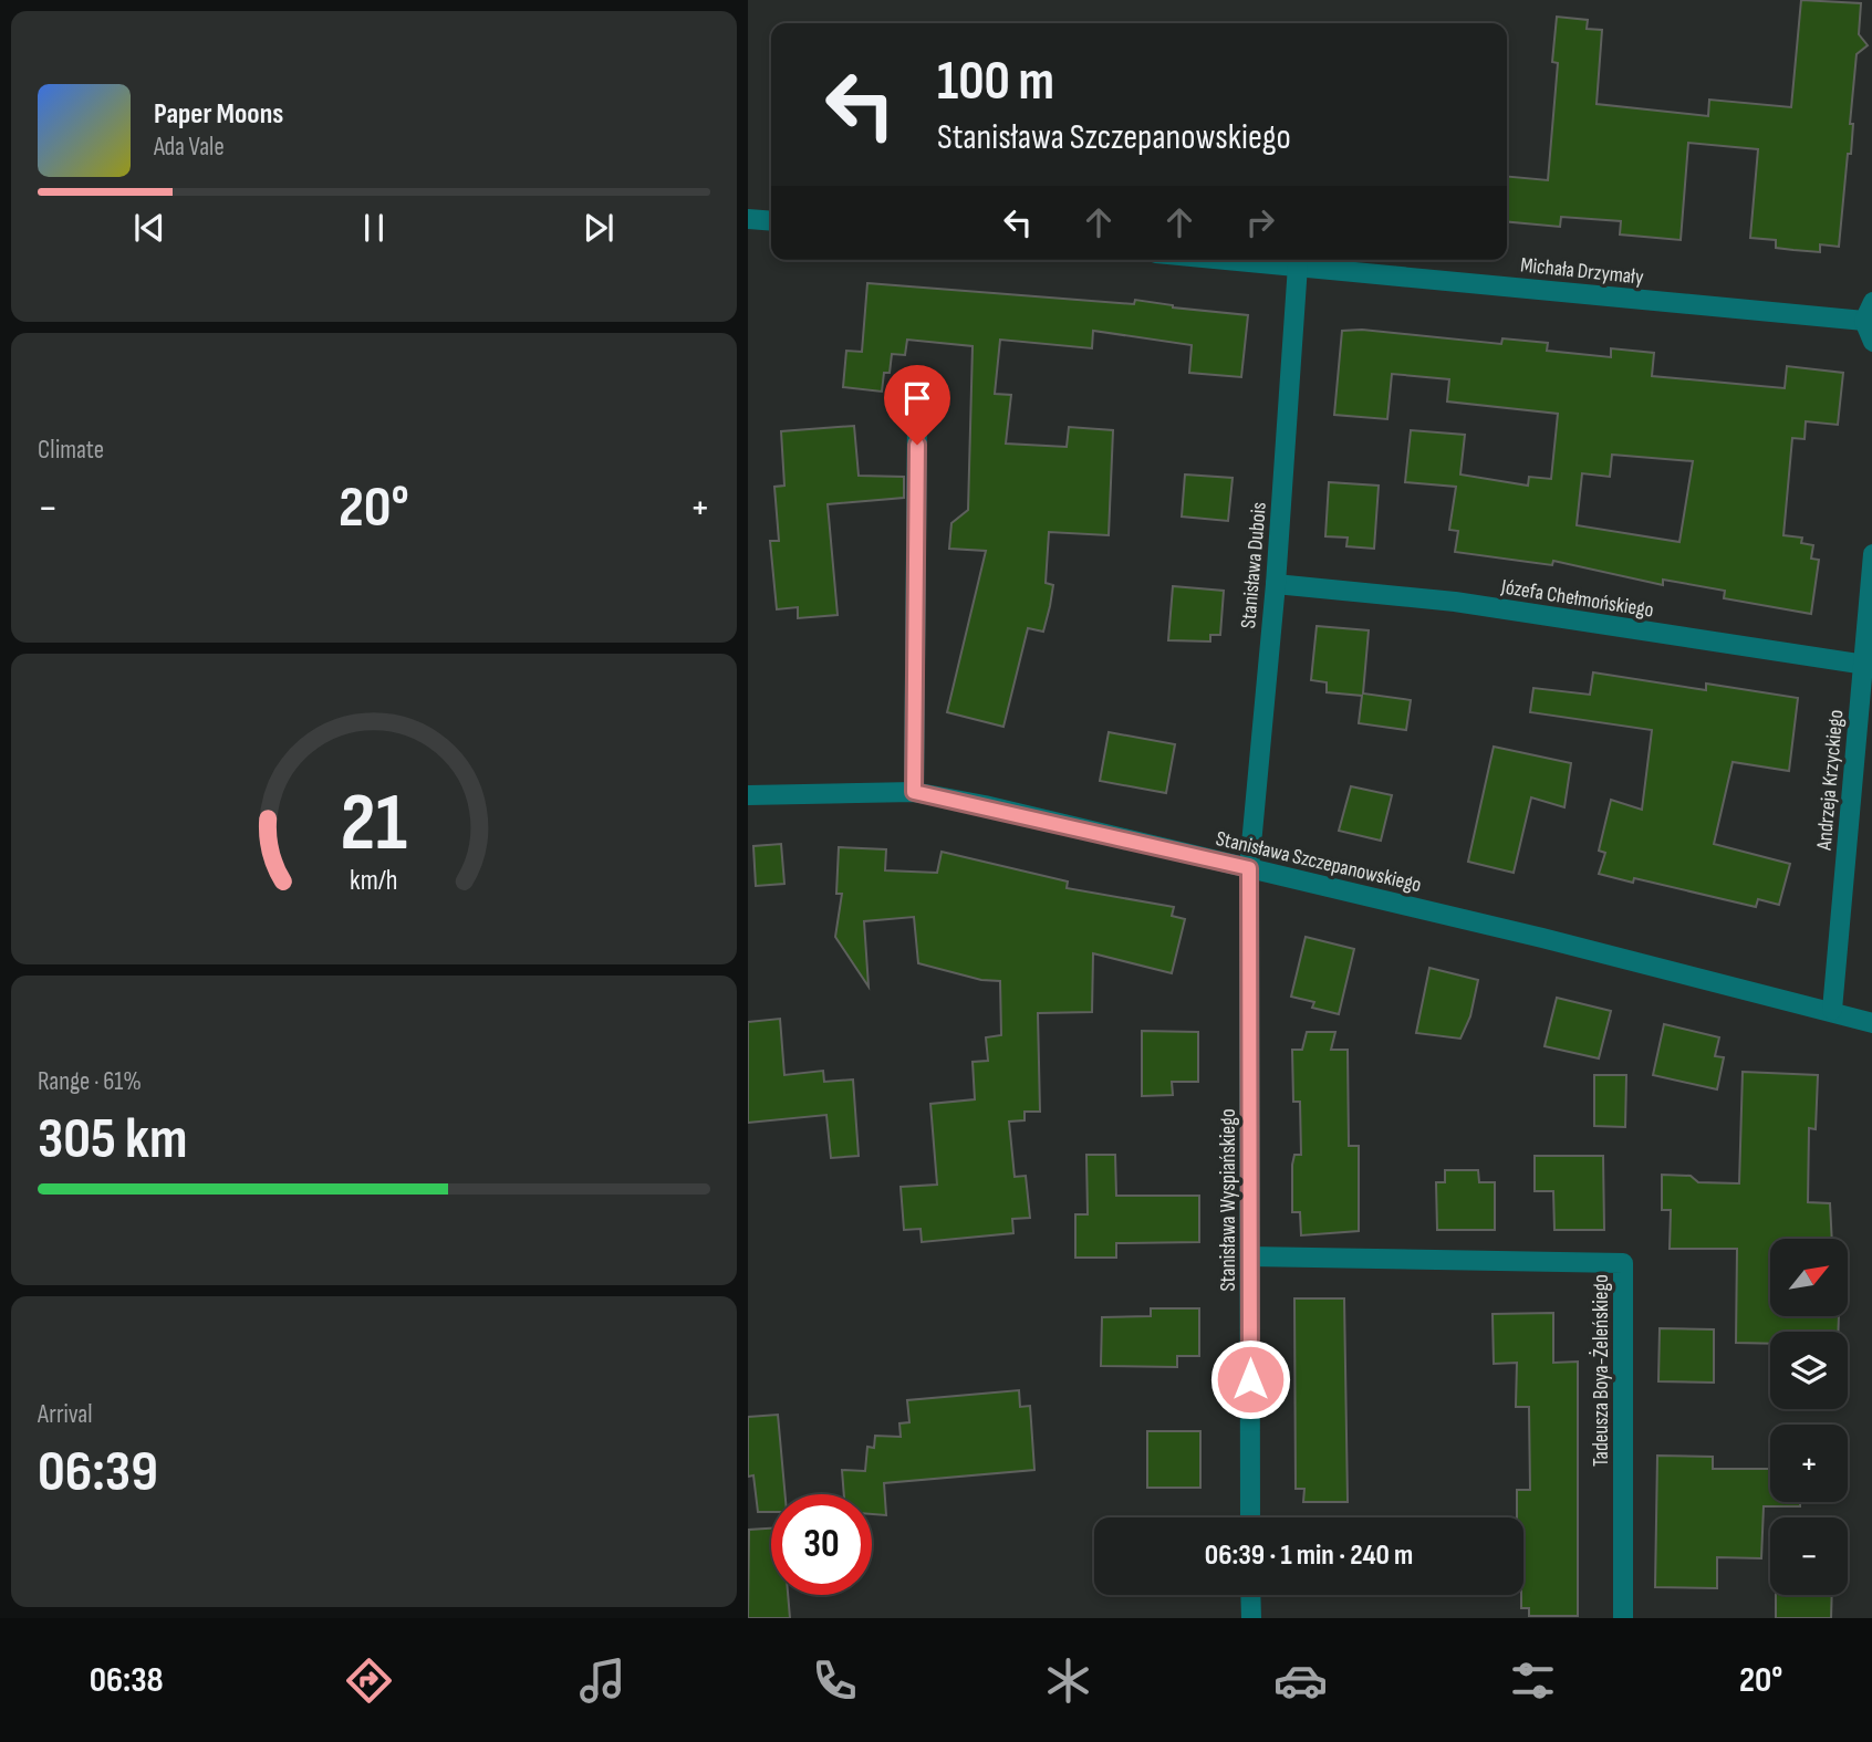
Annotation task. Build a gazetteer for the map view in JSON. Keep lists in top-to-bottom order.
{
  "streets": {
    "street": [
      "Michała Drzymały",
      "Stanisława Dubois",
      "Józefa Chełmońskiego",
      "Andrzeja Krzyckiego",
      "Stanisława Szczepanowskiego",
      "Stanisława Wyspiańskiego",
      "Tadeusza Boya-Żeleńskiego"
    ]
  },
  "crossings": [
    ["Michała Drzymały", "Stanisława Dubois"],
    ["Stanisława Dubois", "Józefa Chełmońskiego"],
    ["Stanisława Dubois", "Stanisława Szczepanowskiego"],
    ["Stanisława Dubois", "Stanisława Wyspiańskiego"],
    ["Józefa Chełmońskiego", "Andrzeja Krzyckiego"],
    ["Andrzeja Krzyckiego", "Stanisława Szczepanowskiego"],
    ["Stanisława Szczepanowskiego", "Stanisława Wyspiańskiego"],
    ["Stanisława Wyspiańskiego", "Tadeusza Boya-Żeleńskiego"]
  ],
  "north": "top right",
  "page": {
    "turn": ["100 m", "Stanisława Szczepanowskiego"],
    "song": ["Paper Moons", "Ada Vale"],
    "tile": [
      "Climate",
      ["Range · 61%", "305 km"],
      ["Arrival", "06:39"]
    ],
    "heat": ["−", "20°", "+"],
    "map_buttons": ["+", "−"],
    "limit": "30",
    "trip": "06:39 · 1 min · 240 m",
    "tabs": ["06:38", "20°"],
    "gauge": ["21", "km/h"]
  }
}
